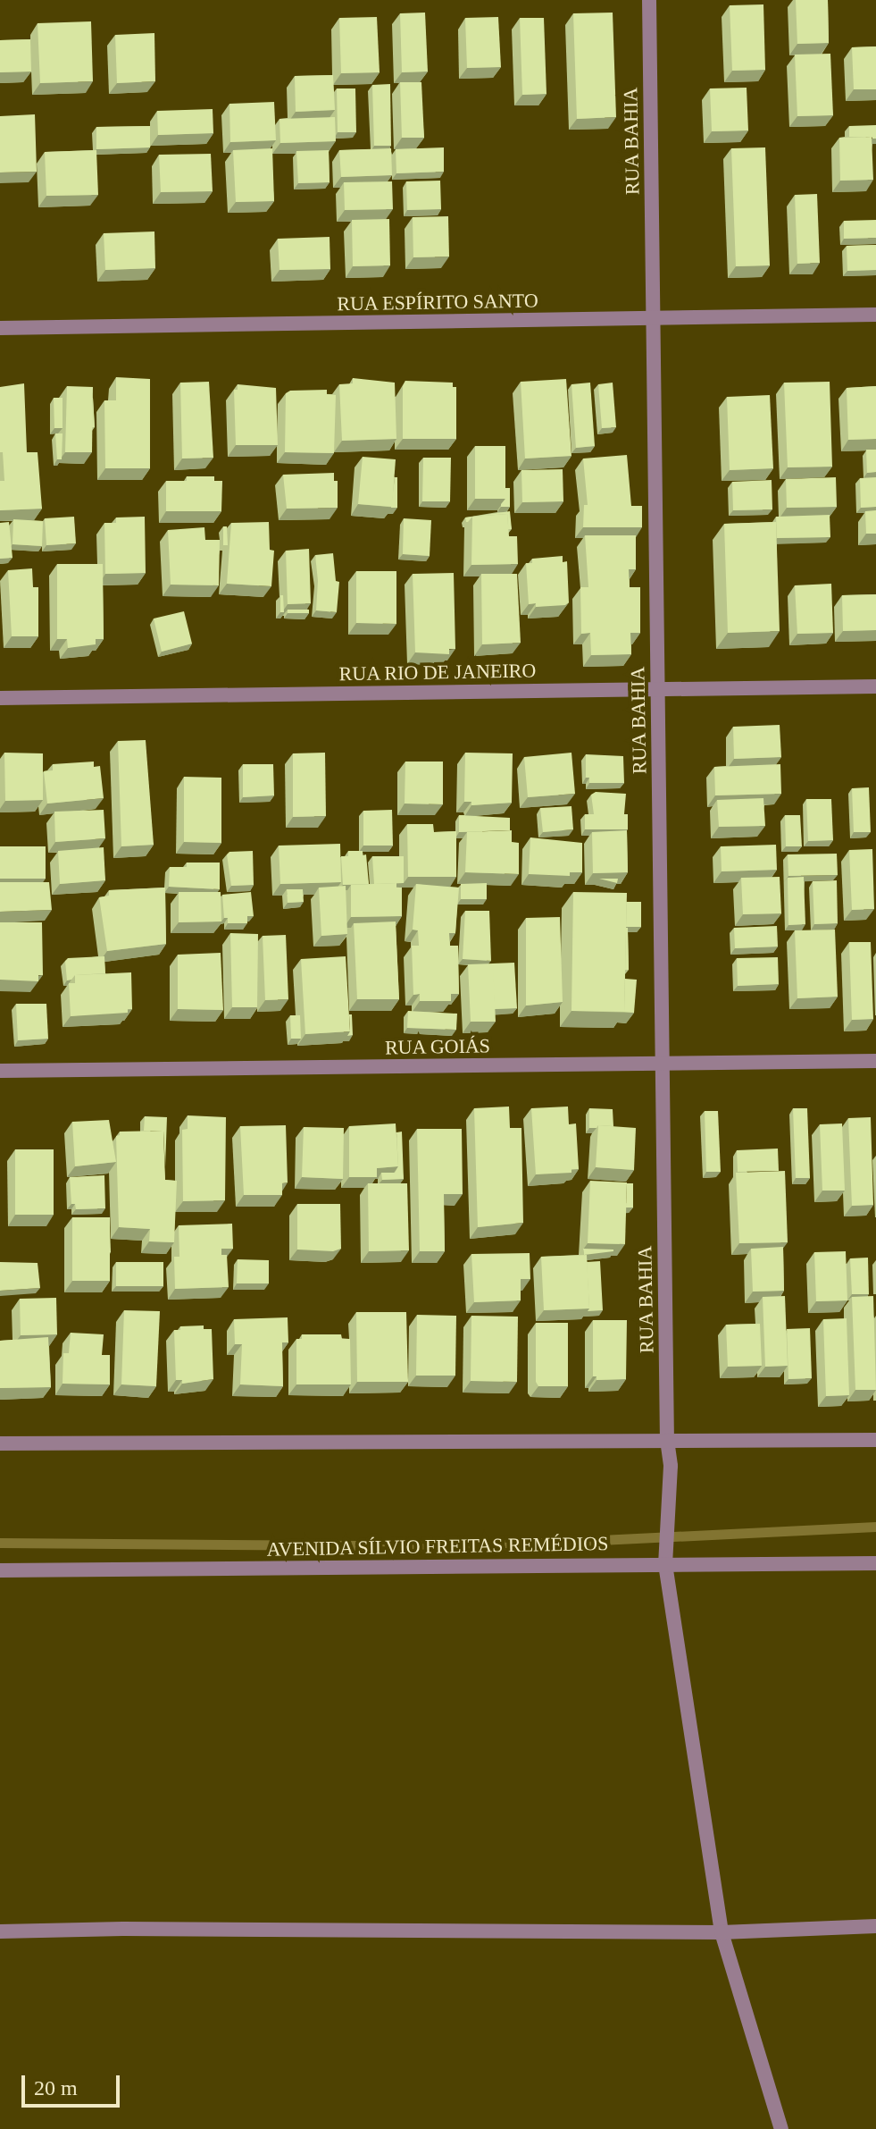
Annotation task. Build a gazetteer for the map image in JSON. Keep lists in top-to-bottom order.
{
  "streets": {
    "street": [
      "RUA BAHIA",
      "RUA ESPÍRITO SANTO",
      "RUA RIO DE JANEIRO",
      "RUA GOIÁS",
      "AVENIDA SÍLVIO FREITAS REMÉDIOS"
    ]
  },
  "crossings": [
    ["RUA BAHIA", "RUA ESPÍRITO SANTO"],
    ["RUA BAHIA", "RUA RIO DE JANEIRO"],
    ["RUA BAHIA", "RUA GOIÁS"],
    ["RUA BAHIA", "AVENIDA SÍLVIO FREITAS REMÉDIOS"]
  ],
  "scale_bar": "20 m"
}
